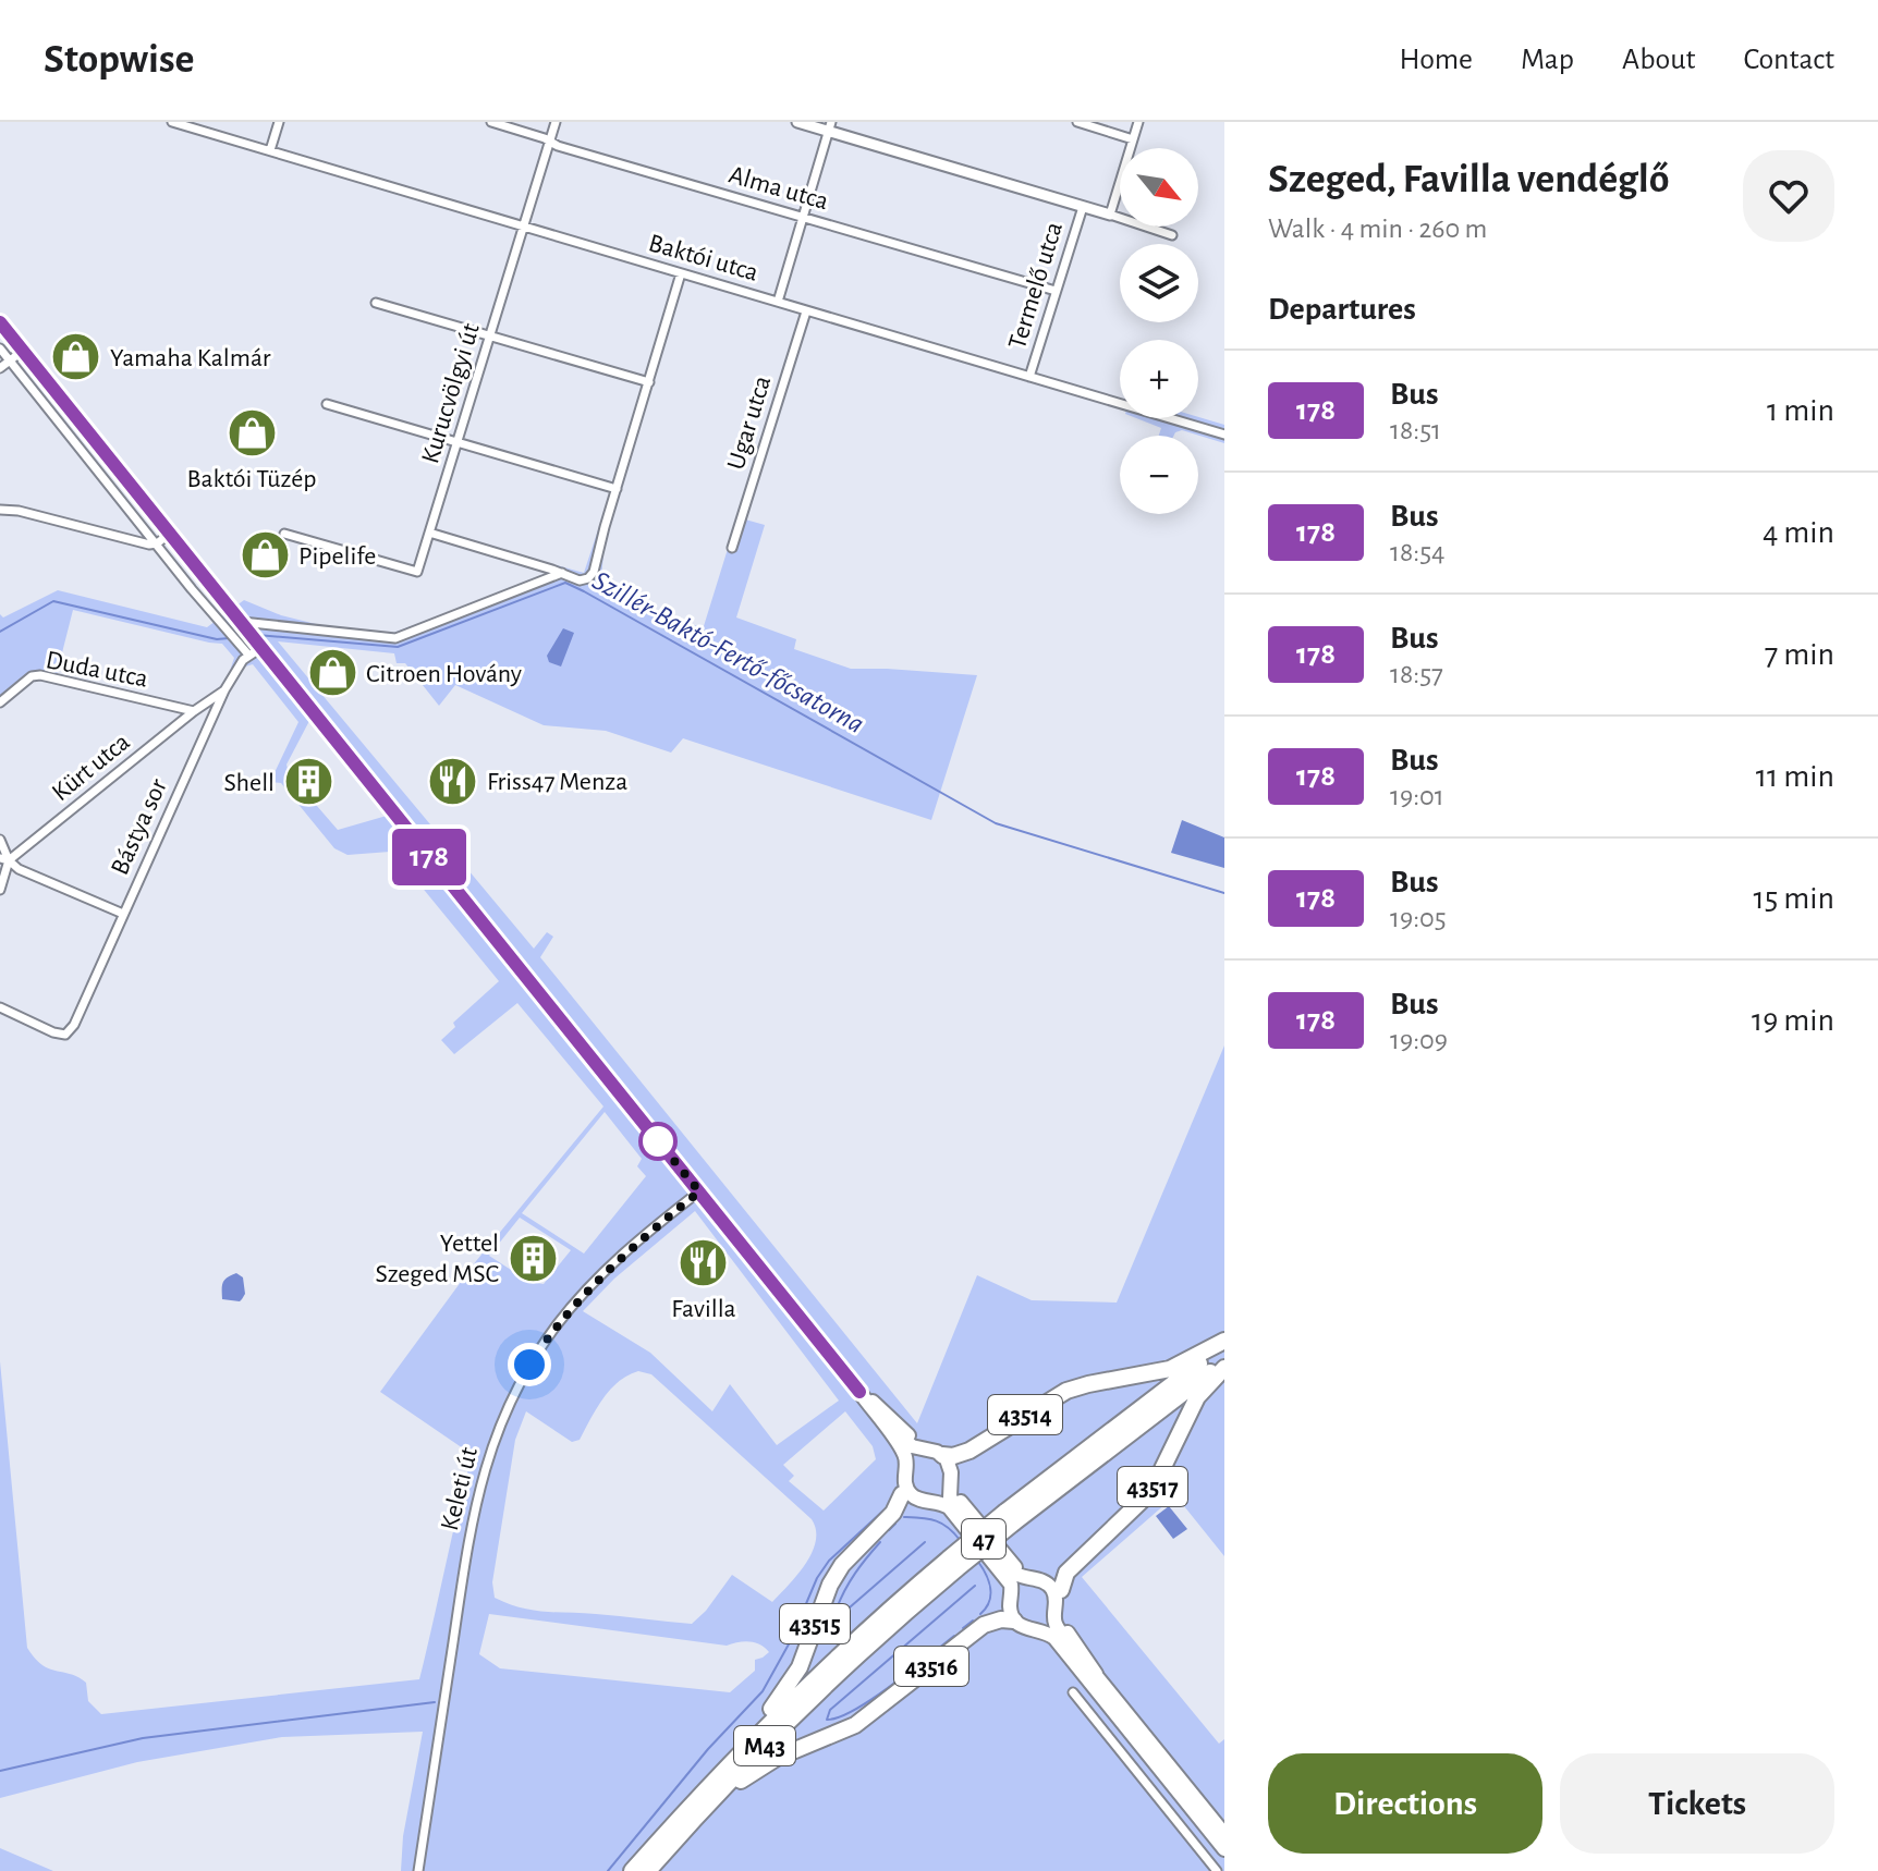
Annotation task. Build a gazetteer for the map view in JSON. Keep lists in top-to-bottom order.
{
  "streets": {
    "highway": [
      "43514",
      "43517",
      "43515",
      "43516",
      "M43"
    ],
    "main road": ["47"],
    "street": [
      "Alma utca",
      "Baktói utca",
      "Termelő utca",
      "Kurucvölgyi út",
      "Ugar utca",
      "Duda utca",
      "Kürt utca",
      "Bástya sor",
      "Keleti út"
    ]
  },
  "crossings": [
    ["Alma utca", "Termelő utca"],
    ["Alma utca", "Kurucvölgyi út"],
    ["Baktói utca", "Termelő utca"],
    ["Baktói utca", "Kurucvölgyi út"],
    ["Baktói utca", "Ugar utca"],
    ["Duda utca", "Kürt utca"],
    ["Duda utca", "Bástya sor"],
    ["Kürt utca", "Bástya sor"],
    ["Bástya sor", "47"],
    ["43514", "47"],
    ["43514", "M43"],
    ["43517", "47"],
    ["Keleti út", "47"],
    ["47", "43515"],
    ["47", "43516"],
    ["43515", "M43"],
    ["43516", "M43"]
  ],
  "water": ["Szillér-Baktó-Fertő-főcsatorna"],
  "places": {
    "shop": [
      "Yamaha Kalmár",
      "Baktói Tüzép",
      "Pipelife",
      "Citroen Hovány"
    ],
    "restaurant": ["Friss47 Menza", "Favilla"],
    "building": ["Shell", "Yettel Szeged MSC"]
  },
  "lines": ["bus line 178"],
  "north": "bottom right",
  "page": {
    "header": "Stopwise",
    "nav": [
      "Home",
      "Map",
      "About",
      "Contact"
    ],
    "on_map": "178",
    "heading": [
      ["Szeged, Favilla vendéglő", "Walk · 4 min · 260 m"],
      "Departures"
    ],
    "map_buttons": ["+", "−"],
    "list": [
      {
        "mark": "178",
        "name": "Bus",
        "note": "18:51",
        "value": "1 min"
      },
      {
        "mark": "178",
        "name": "Bus",
        "note": "18:54",
        "value": "4 min"
      },
      {
        "mark": "178",
        "name": "Bus",
        "note": "18:57",
        "value": "7 min"
      },
      {
        "mark": "178",
        "name": "Bus",
        "note": "19:01",
        "value": "11 min"
      },
      {
        "mark": "178",
        "name": "Bus",
        "note": "19:05",
        "value": "15 min"
      },
      {
        "mark": "178",
        "name": "Bus",
        "note": "19:09",
        "value": "19 min"
      }
    ],
    "buttons": ["Directions", "Tickets"]
  }
}
